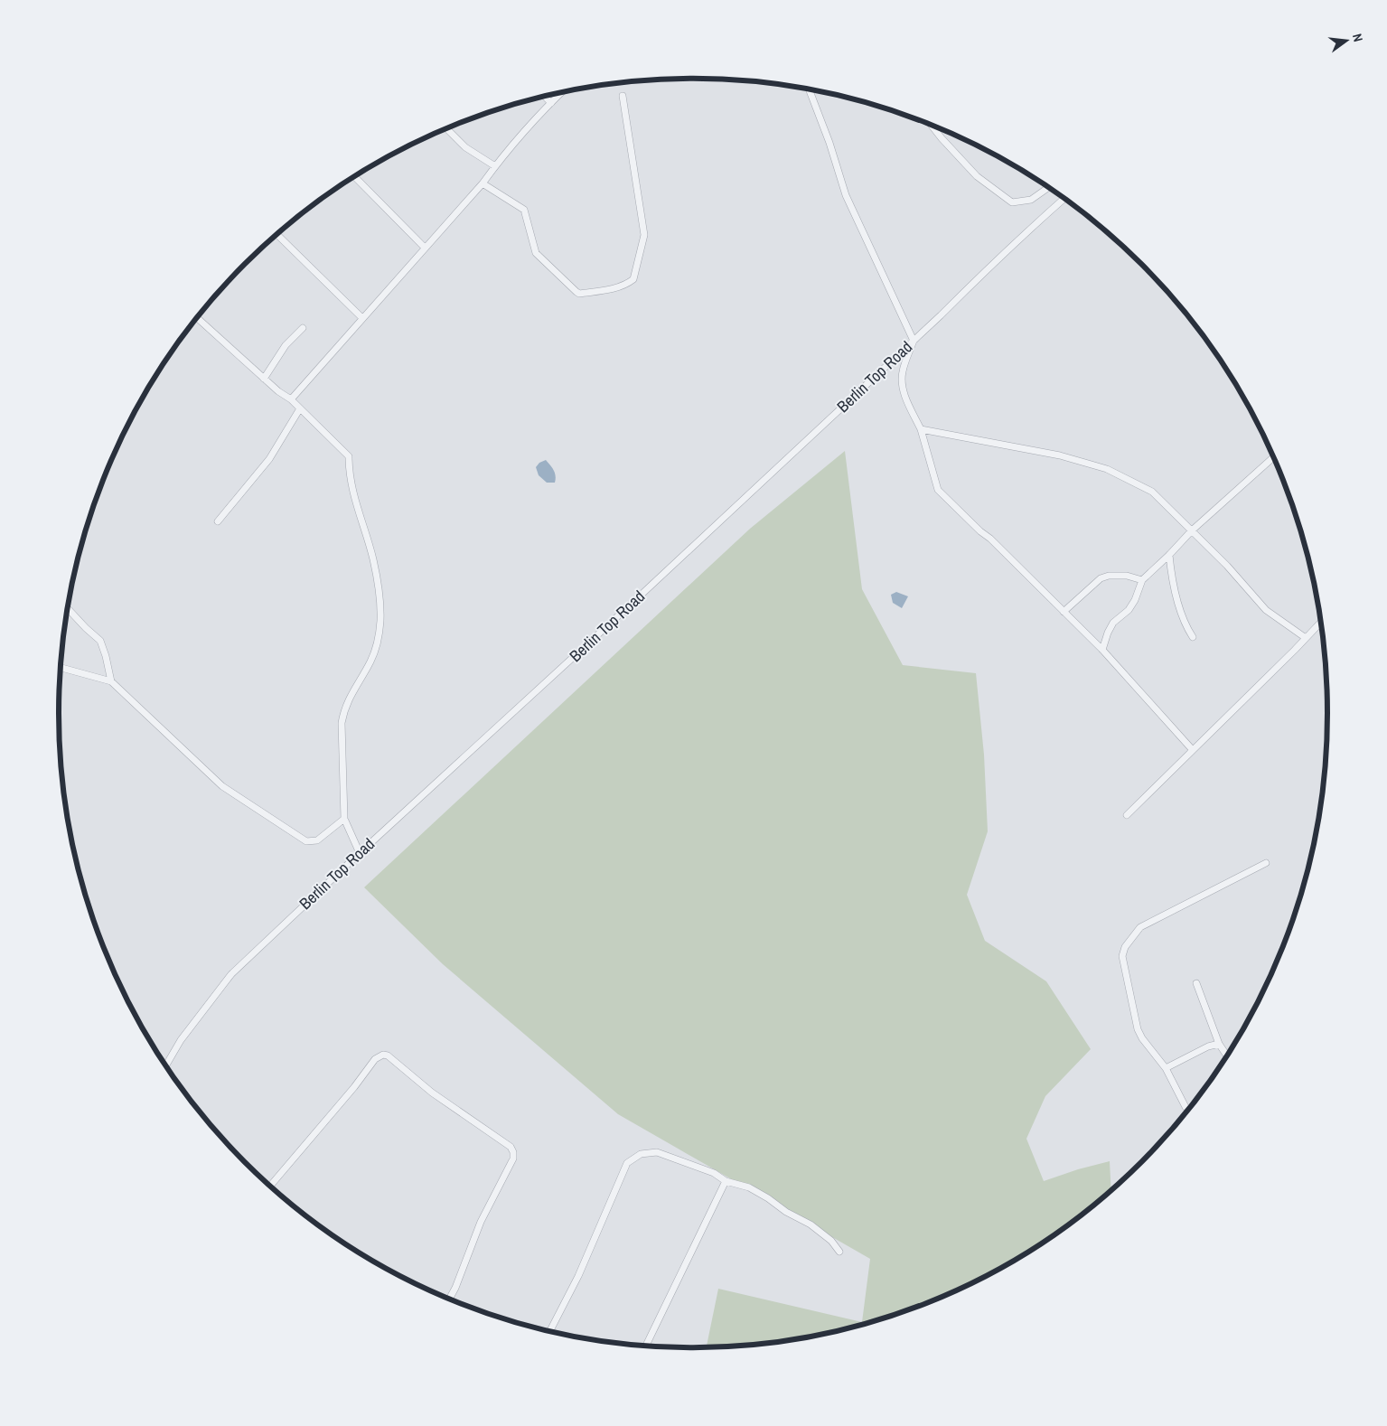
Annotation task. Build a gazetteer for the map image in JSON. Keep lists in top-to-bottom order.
{
  "streets": {
    "street": ["Berlin Top Road"]
  },
  "north": "right"
}
